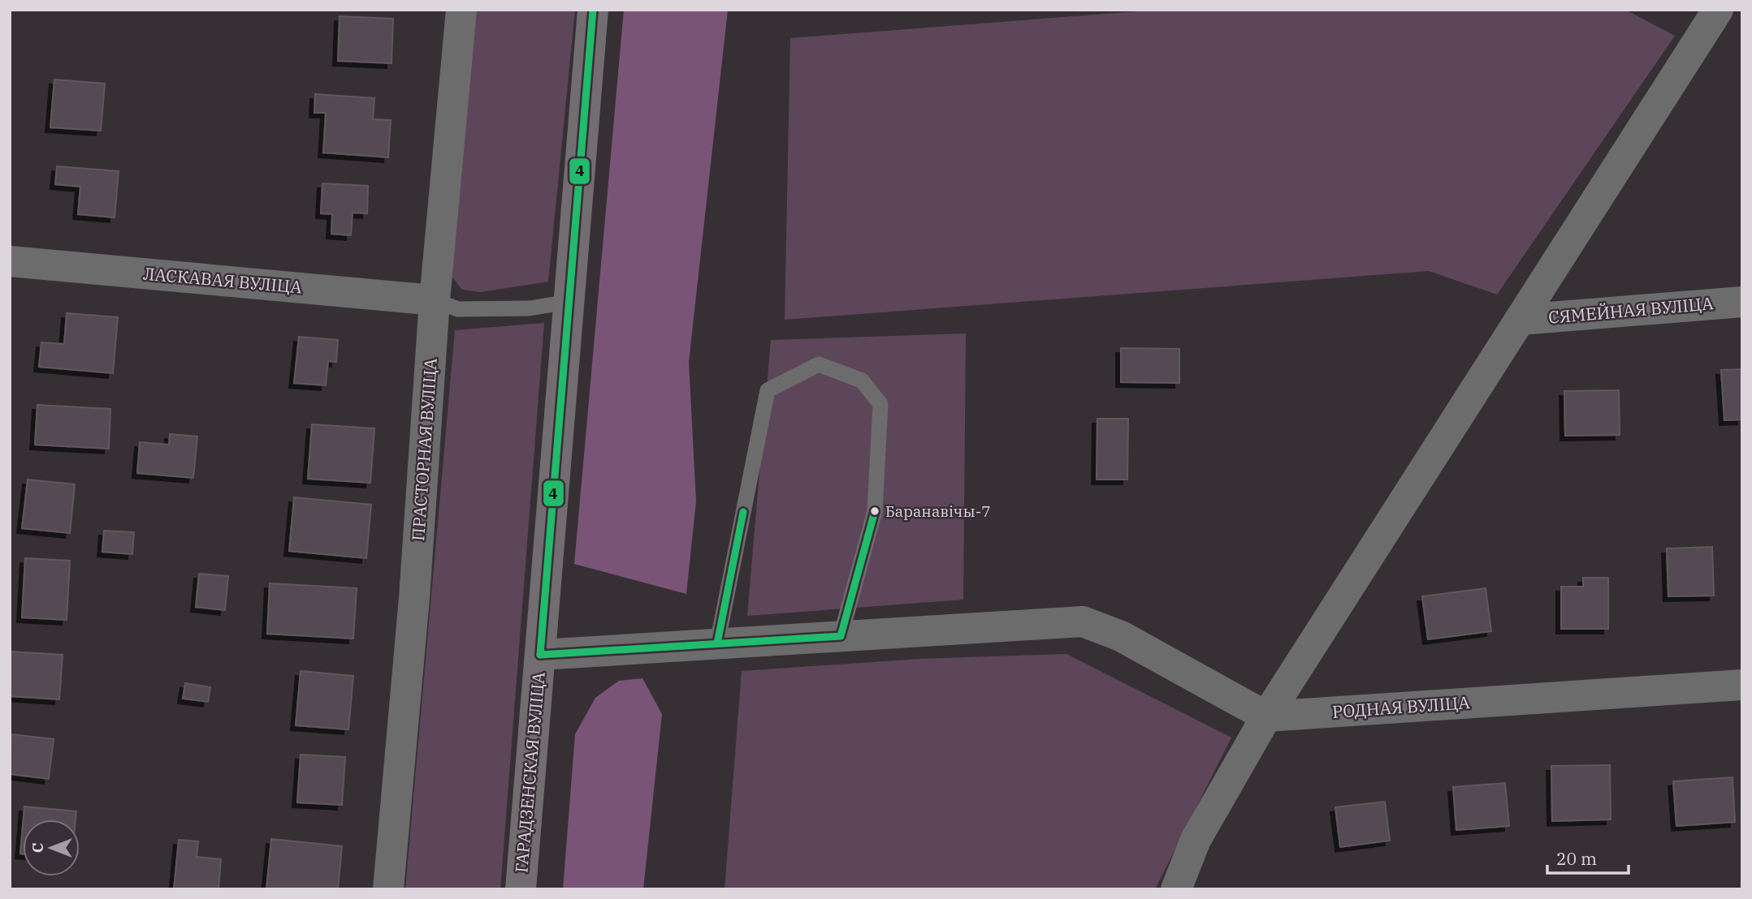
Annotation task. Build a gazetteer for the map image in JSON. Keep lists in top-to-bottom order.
{
  "streets": {
    "main road": ["ГАРАДЗЕНСКАЯ ВУЛІЦА"],
    "street": [
      "ЛАСКАВАЯ ВУЛІЦА",
      "СЯМЕЙНАЯ ВУЛІЦА",
      "ПРАСТОРНАЯ ВУЛІЦА",
      "РОДНАЯ ВУЛІЦА"
    ]
  },
  "crossings": [
    ["ЛАСКАВАЯ ВУЛІЦА", "ПРАСТОРНАЯ ВУЛІЦА"]
  ],
  "places": ["Баранавічы-7"],
  "lines": ["transit line 4"],
  "scale_bar": "20 m",
  "north": "left"
}
